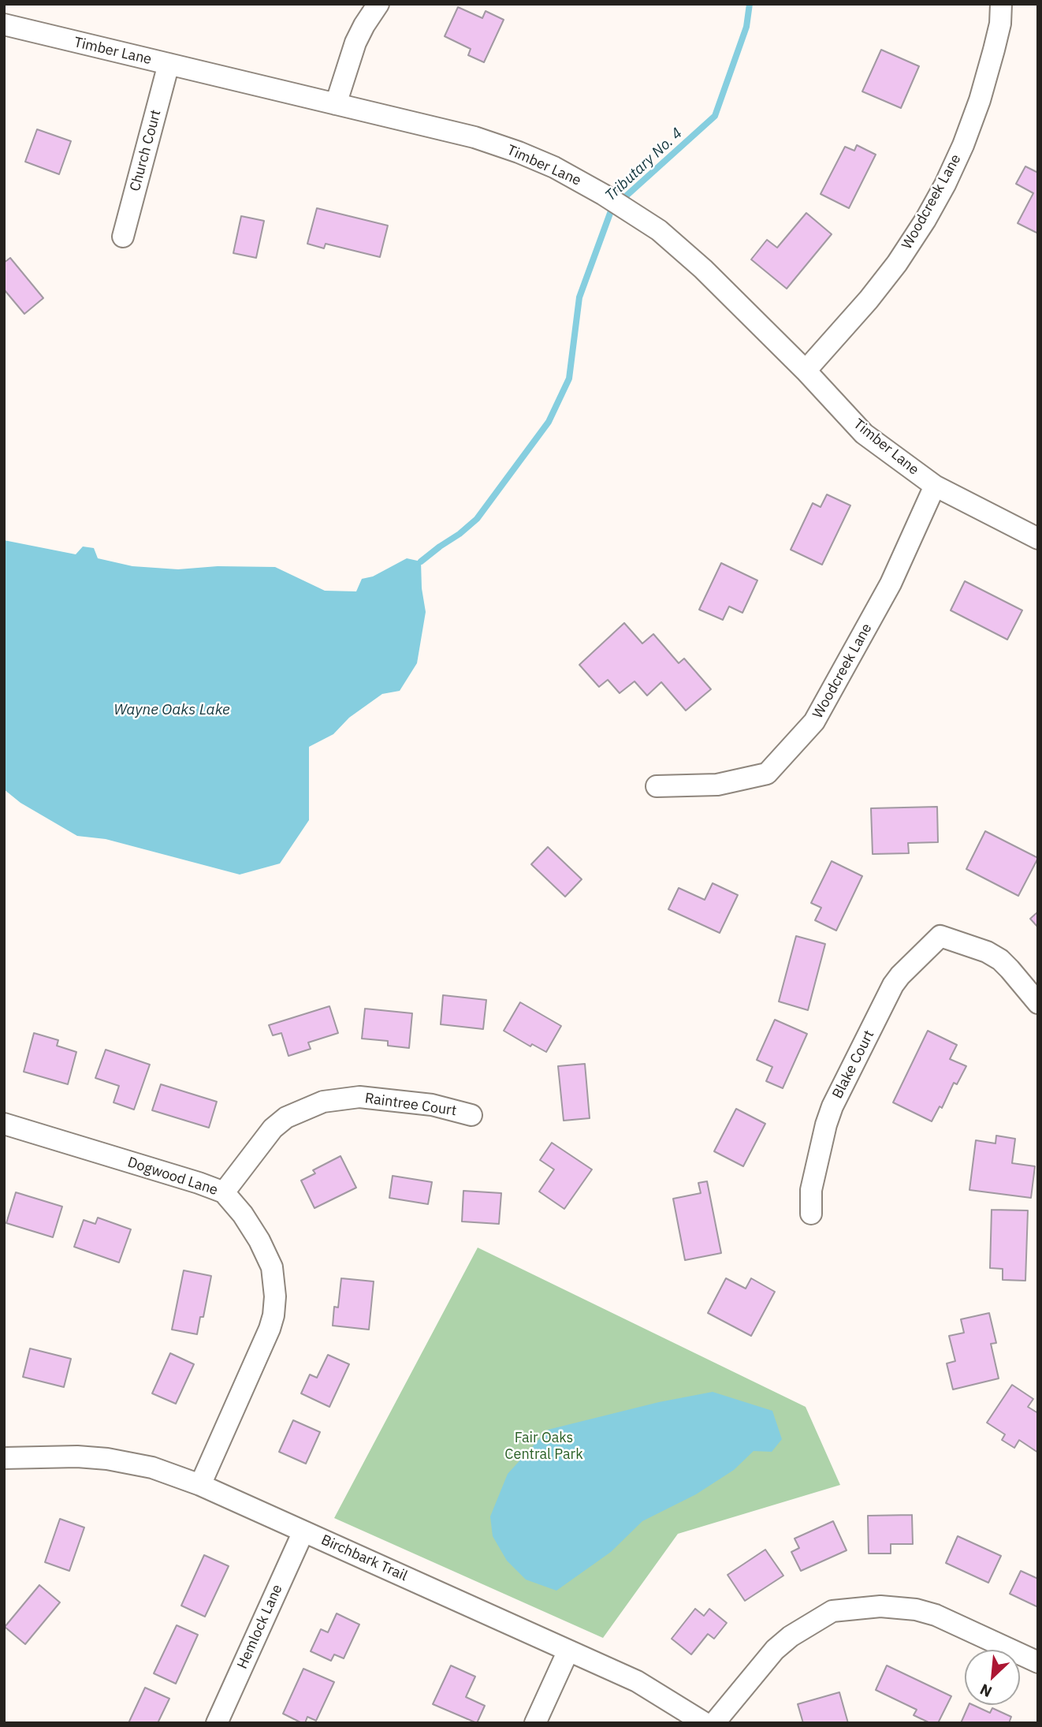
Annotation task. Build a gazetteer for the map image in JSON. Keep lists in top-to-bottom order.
{
  "streets": {
    "street": [
      "Timber Lane",
      "Church Court",
      "Woodcreek Lane",
      "Blake Court",
      "Raintree Court",
      "Dogwood Lane",
      "Birchbark Trail",
      "Hemlock Lane"
    ]
  },
  "crossings": [
    ["Timber Lane", "Church Court"],
    ["Timber Lane", "Woodcreek Lane"],
    ["Raintree Court", "Dogwood Lane"],
    ["Dogwood Lane", "Birchbark Trail"],
    ["Birchbark Trail", "Hemlock Lane"]
  ],
  "water": ["Tributary No. 4", "Wayne Oaks Lake"],
  "parks": ["Fair Oaks Central Park"],
  "north": "bottom left"
}
